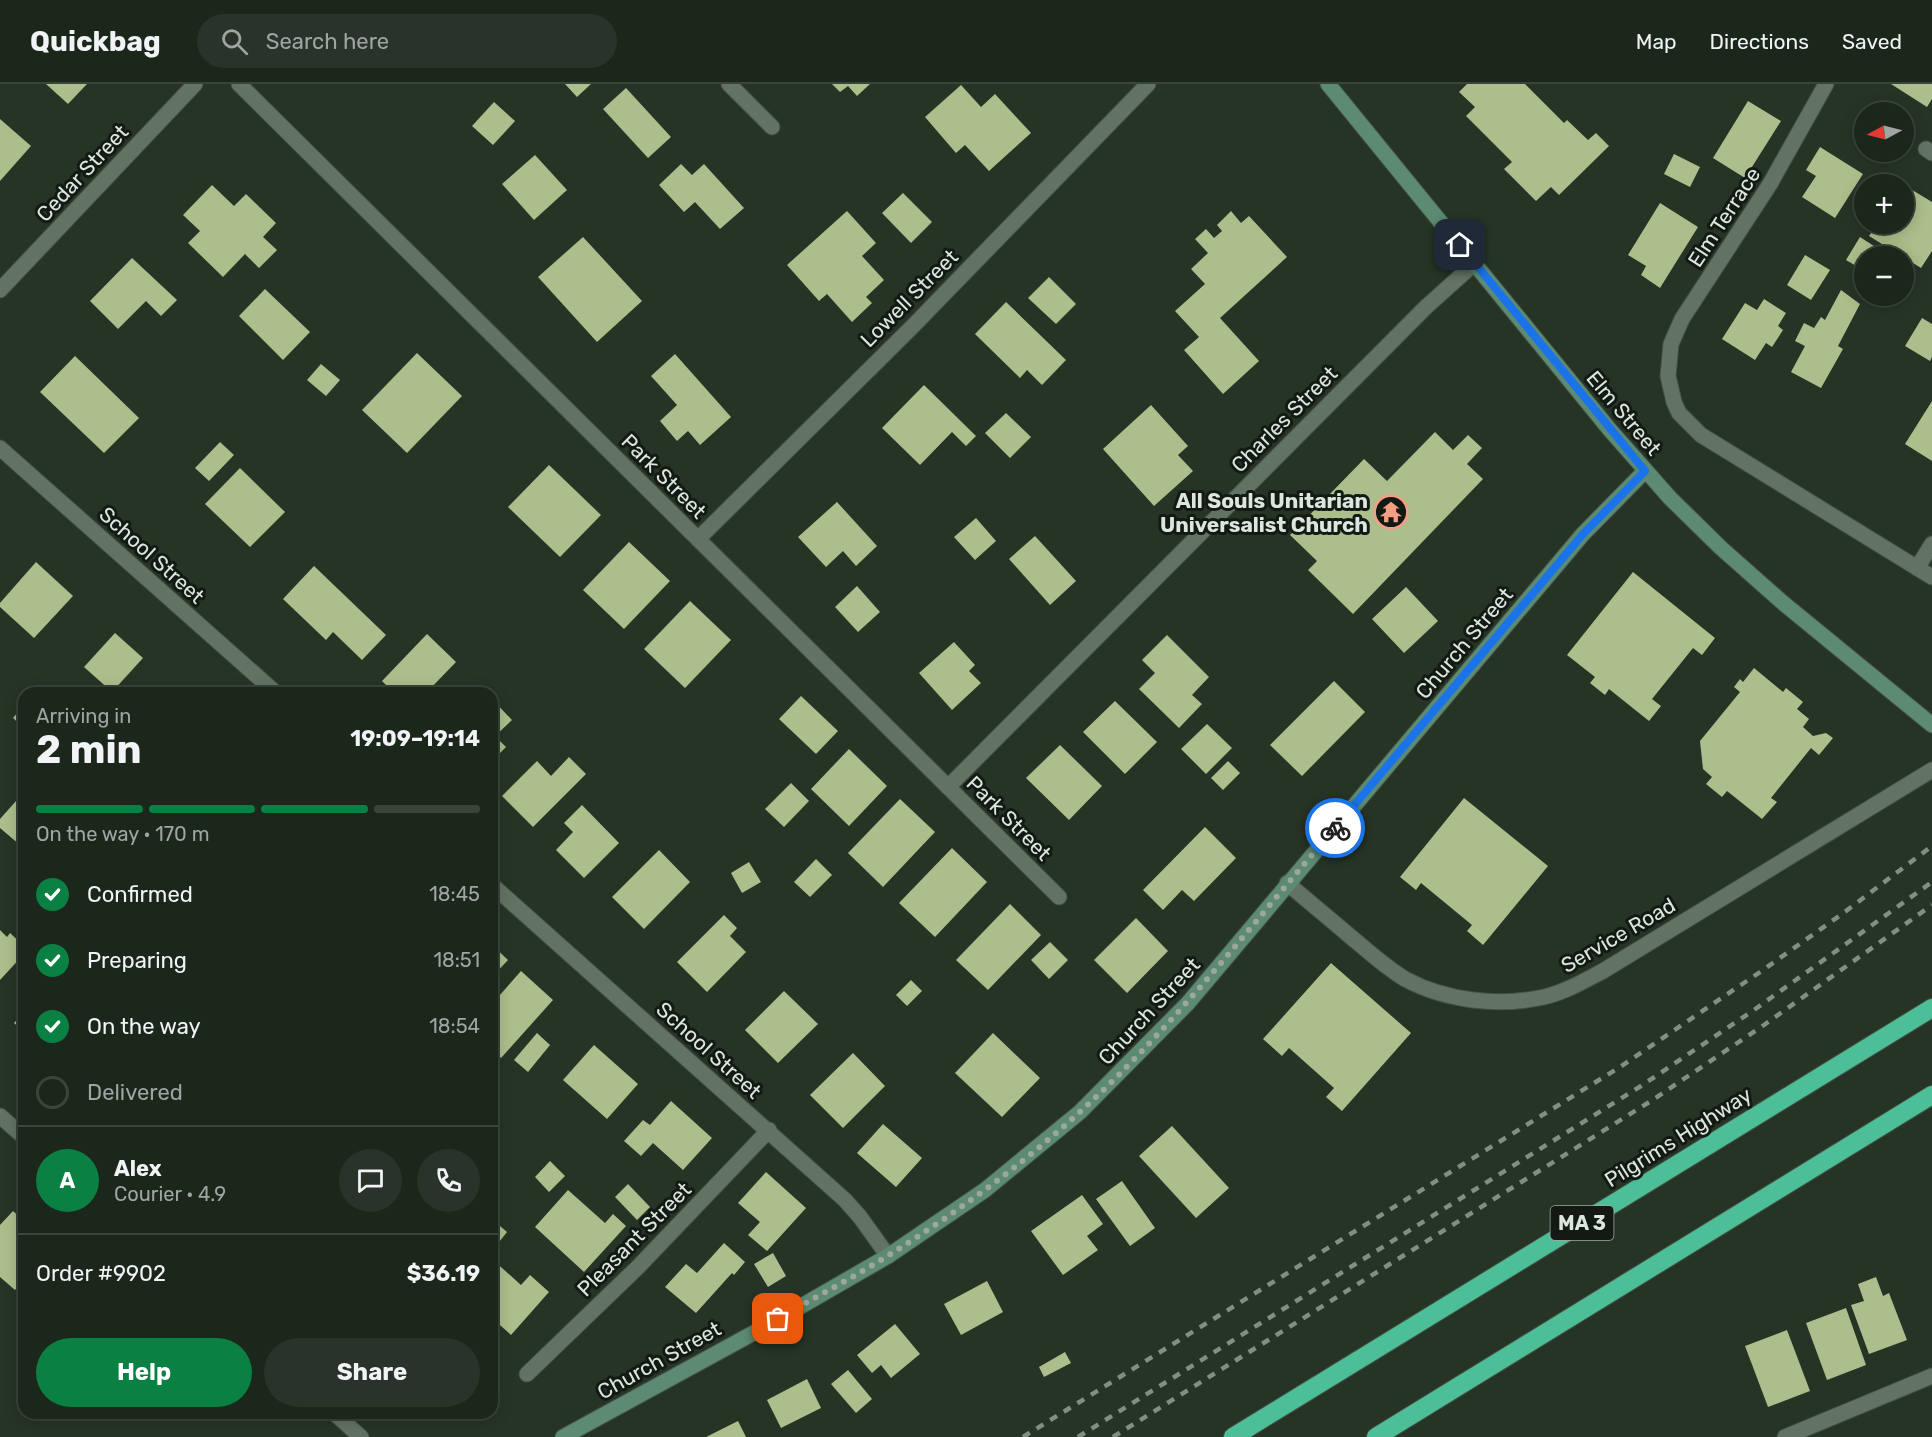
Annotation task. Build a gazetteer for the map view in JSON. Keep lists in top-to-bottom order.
{
  "streets": {
    "highway": ["Pilgrims Highway", "MA 3"],
    "main road": ["Elm Street", "Church Street"],
    "street": [
      "Cedar Street",
      "Elm Terrace",
      "Lowell Street",
      "Charles Street",
      "Park Street",
      "School Street",
      "Service Road",
      "Pleasant Street"
    ]
  },
  "crossings": [
    ["Elm Terrace", "Elm Street"],
    ["Lowell Street", "Park Street"],
    ["Elm Street", "Charles Street"],
    ["Elm Street", "Church Street"],
    ["Charles Street", "Park Street"],
    ["School Street", "Church Street"],
    ["School Street", "Pleasant Street"],
    ["Church Street", "Service Road"]
  ],
  "places": {
    "temple": ["All Souls Unitarian Universalist Church"]
  },
  "north": "left",
  "page": {
    "header": "Quickbag",
    "search": "Search here",
    "nav": ["Map", "Directions", "Saved"],
    "map_buttons": ["+", "−"],
    "heading": ["2 min", "Arriving in", "19:09–19:14"],
    "panel": [
      "Alex",
      "Courier · 4.9",
      "Order #9902",
      "$36.19"
    ],
    "bar": "On the way · 170 m",
    "list": [
      ["Confirmed", "18:45"],
      ["Preparing", "18:51"],
      ["On the way", "18:54"],
      "Delivered"
    ],
    "round": "A",
    "buttons": ["Help", "Share"]
  }
}
